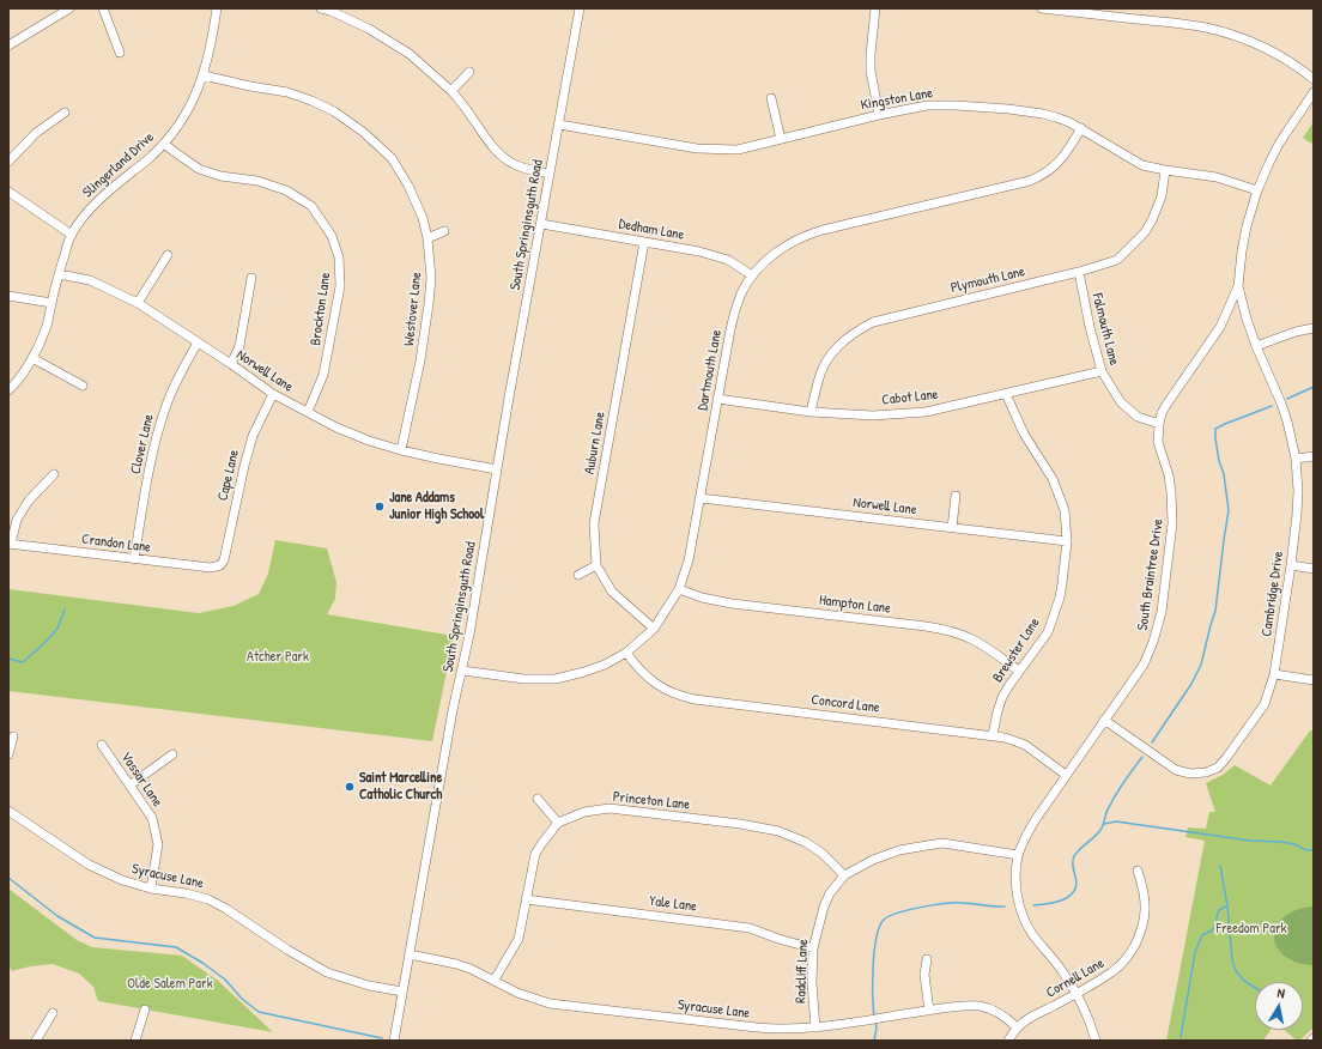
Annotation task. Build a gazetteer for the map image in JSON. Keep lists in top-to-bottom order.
{
  "streets": {
    "street": [
      "Kingston Lane",
      "Slingerland Drive",
      "South Springinsguth Road",
      "Dedham Lane",
      "Plymouth Lane",
      "Brockton Lane",
      "Westover Lane",
      "Falmouth Lane",
      "Dartmouth Lane",
      "Norwell Lane",
      "Cabot Lane",
      "Auburn Lane",
      "Clover Lane",
      "Cape Lane",
      "Crandon Lane",
      "South Braintree Drive",
      "Cambridge Drive",
      "Hampton Lane",
      "Brewster Lane",
      "Concord Lane",
      "Vassar Lane",
      "Princeton Lane",
      "Syracuse Lane",
      "Yale Lane",
      "Radcliff Lane",
      "Cornell Lane"
    ]
  },
  "crossings": [
    ["Kingston Lane", "South Springinsguth Road"],
    ["Kingston Lane", "Plymouth Lane"],
    ["Kingston Lane", "Dartmouth Lane"],
    ["Kingston Lane", "South Braintree Drive"],
    ["Slingerland Drive", "Brockton Lane"],
    ["Slingerland Drive", "Westover Lane"],
    ["Slingerland Drive", "Norwell Lane"],
    ["South Springinsguth Road", "Dedham Lane"],
    ["South Springinsguth Road", "Dartmouth Lane"],
    ["South Springinsguth Road", "Norwell Lane"],
    ["South Springinsguth Road", "Syracuse Lane"],
    ["Dedham Lane", "Dartmouth Lane"],
    ["Dedham Lane", "Auburn Lane"],
    ["Plymouth Lane", "Falmouth Lane"],
    ["Plymouth Lane", "Cabot Lane"],
    ["Brockton Lane", "Norwell Lane"],
    ["Westover Lane", "Norwell Lane"],
    ["Falmouth Lane", "Cabot Lane"],
    ["Falmouth Lane", "South Braintree Drive"],
    ["Dartmouth Lane", "Norwell Lane"],
    ["Dartmouth Lane", "Cabot Lane"],
    ["Dartmouth Lane", "Auburn Lane"],
    ["Dartmouth Lane", "Hampton Lane"],
    ["Dartmouth Lane", "Concord Lane"],
    ["Norwell Lane", "Clover Lane"],
    ["Norwell Lane", "Cape Lane"],
    ["Norwell Lane", "Brewster Lane"],
    ["Cabot Lane", "Brewster Lane"],
    ["Clover Lane", "Crandon Lane"],
    ["Cape Lane", "Crandon Lane"],
    ["South Braintree Drive", "Cambridge Drive"],
    ["South Braintree Drive", "Concord Lane"],
    ["South Braintree Drive", "Radcliff Lane"],
    ["South Braintree Drive", "Cornell Lane"],
    ["Hampton Lane", "Brewster Lane"],
    ["Brewster Lane", "Concord Lane"],
    ["Vassar Lane", "Syracuse Lane"],
    ["Princeton Lane", "Syracuse Lane"],
    ["Princeton Lane", "Yale Lane"],
    ["Princeton Lane", "Radcliff Lane"],
    ["Syracuse Lane", "Radcliff Lane"],
    ["Syracuse Lane", "Cornell Lane"],
    ["Yale Lane", "Radcliff Lane"]
  ],
  "parks": ["Atcher Park", "Freedom Park", "Olde Salem Park"],
  "places": ["Jane Addams Junior High School", "Saint Marcelline Catholic Church"],
  "north": "top"
}
